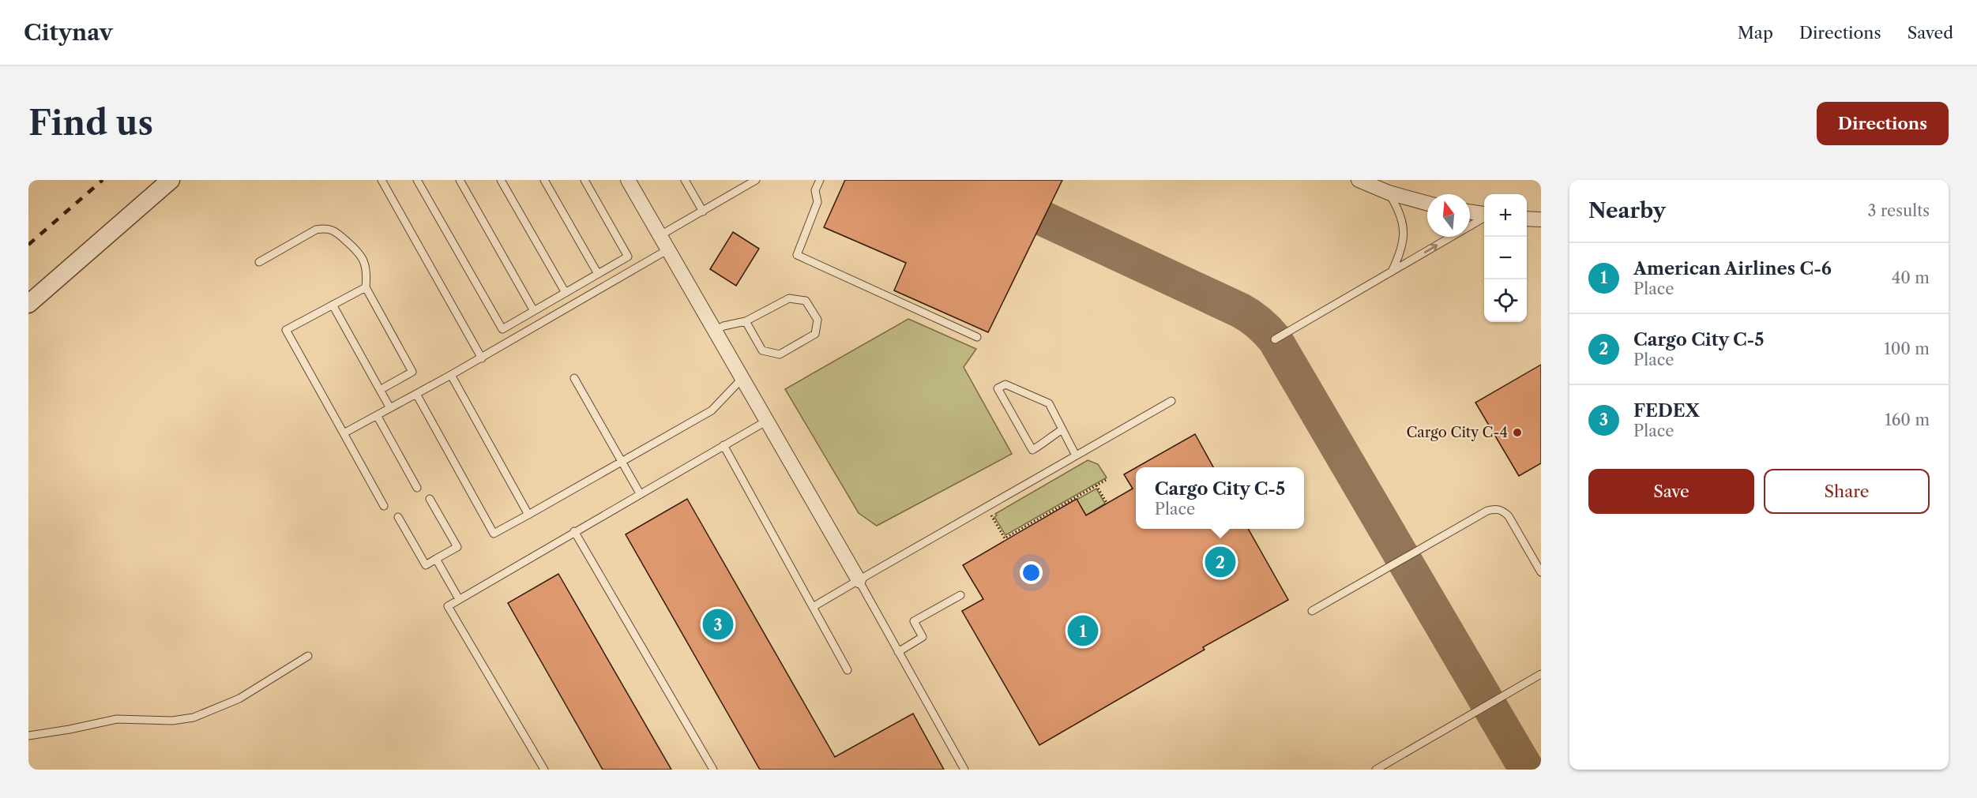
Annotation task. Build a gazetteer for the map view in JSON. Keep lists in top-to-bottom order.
{
  "places": ["Cargo City C-4"],
  "north": "top",
  "page": {
    "header": "Citynav",
    "nav": ["Map", "Directions", "Saved"],
    "buttons": [
      "Directions",
      ["Save", "Share"]
    ],
    "title": "Find us",
    "heading": ["Nearby", "3 results"],
    "map_buttons": ["+", "−"],
    "list": [
      {
        "mark": "1",
        "name": "American Airlines C-6",
        "note": "Place",
        "value": "40 m"
      },
      {
        "mark": "2",
        "name": "Cargo City C-5",
        "note": "Place",
        "value": "100 m"
      },
      {
        "mark": "3",
        "name": "FEDEX",
        "note": "Place",
        "value": "160 m"
      }
    ],
    "popup": ["Cargo City C-5", "Place"],
    "pins": ["2", "3", "1"]
  }
}
